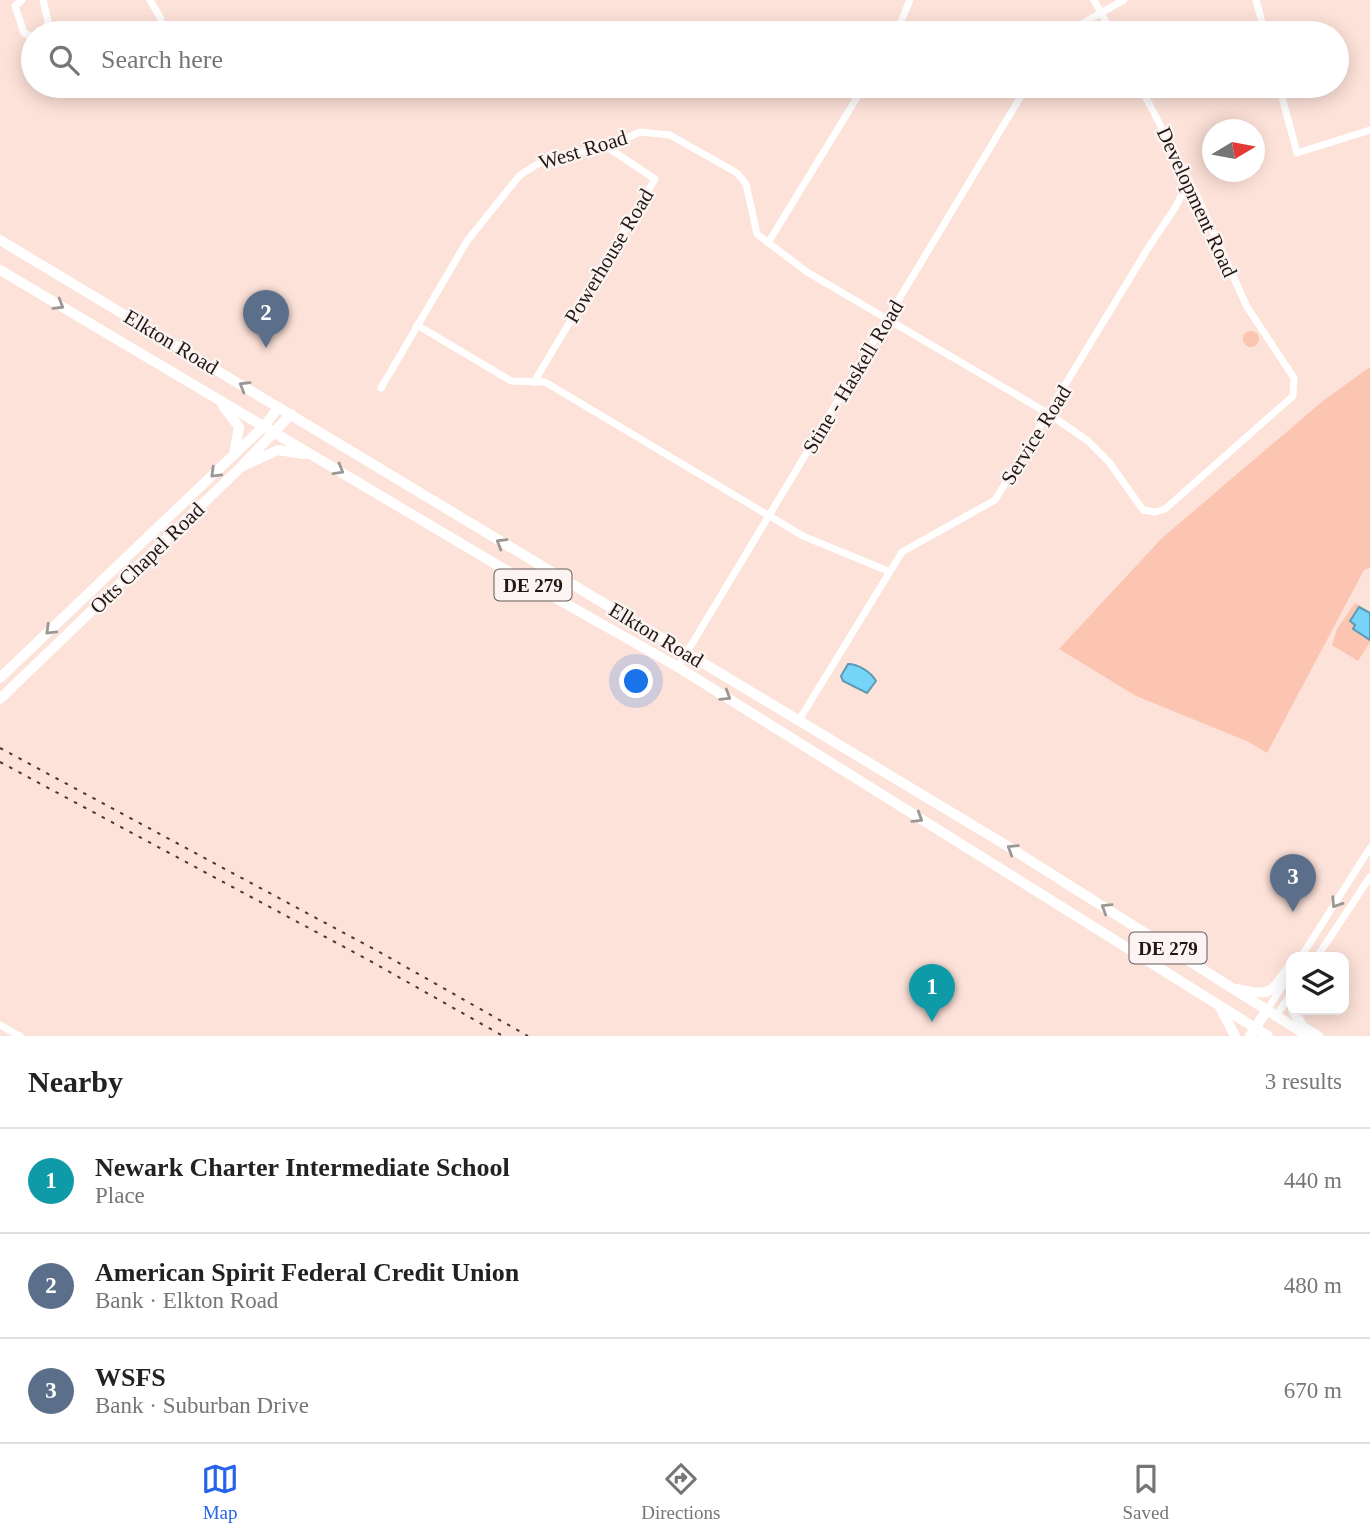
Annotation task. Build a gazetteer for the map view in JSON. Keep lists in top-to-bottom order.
{
  "streets": {
    "main road": ["Elkton Road", "Otts Chapel Road", "DE 279"],
    "street": [
      "West Road",
      "Development Road",
      "Powerhouse Road",
      "Stine - Haskell Road",
      "Service Road"
    ]
  },
  "crossings": [
    ["West Road", "Development Road"],
    ["West Road", "Powerhouse Road"],
    ["West Road", "Stine - Haskell Road"],
    ["West Road", "Service Road"],
    ["Development Road", "Service Road"],
    ["Elkton Road", "Stine - Haskell Road"],
    ["Elkton Road", "Service Road"],
    ["Elkton Road", "Otts Chapel Road"]
  ],
  "north": "right",
  "page": {
    "search": "Search here",
    "pins": ["2", "3", "1"],
    "heading": ["Nearby", "3 results"],
    "list": [
      {
        "mark": "1",
        "name": "Newark Charter Intermediate School",
        "note": "Place",
        "value": "440 m"
      },
      {
        "mark": "2",
        "name": "American Spirit Federal Credit Union",
        "note": "Bank · Elkton Road",
        "value": "480 m"
      },
      {
        "mark": "3",
        "name": "WSFS",
        "note": "Bank · Suburban Drive",
        "value": "670 m"
      }
    ],
    "nav": ["Map", "Directions", "Saved"]
  }
}
